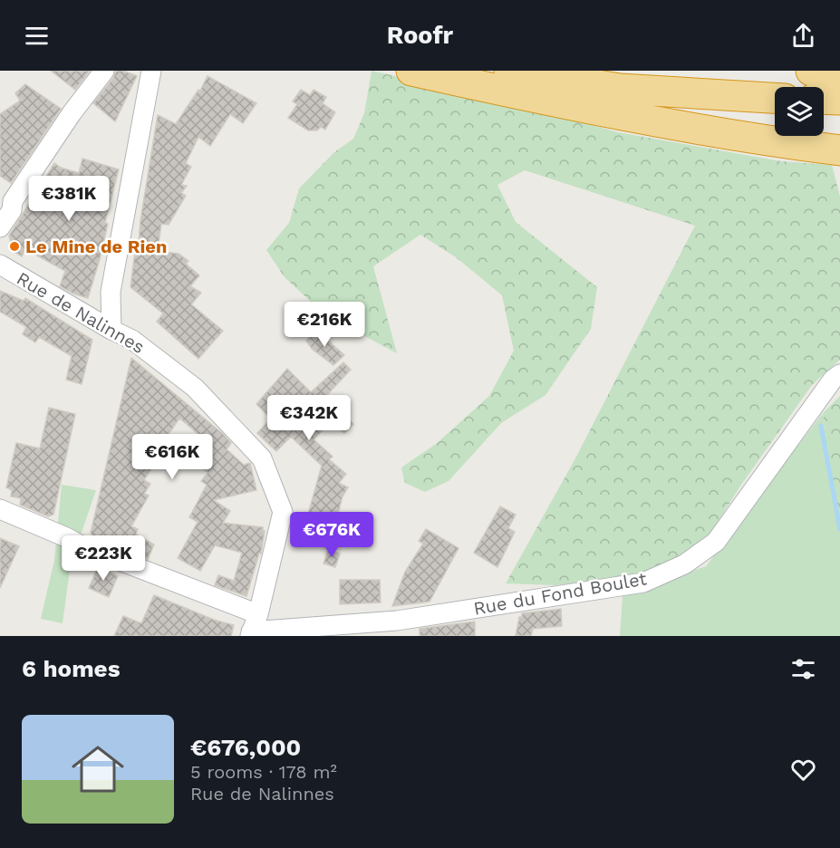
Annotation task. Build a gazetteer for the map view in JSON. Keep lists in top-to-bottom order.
{
  "streets": {
    "street": ["Rue de Nalinnes", "Rue du Fond Boulet"]
  },
  "crossings": [
    ["Rue de Nalinnes", "Rue du Fond Boulet"]
  ],
  "places": ["Le Mine de Rien"],
  "page": {
    "header": "Roofr",
    "price": [
      "€381K",
      "€216K",
      "€342K",
      "€616K",
      "€676K",
      "€223K"
    ],
    "heading": "6 homes",
    "list": [
      {
        "name": "€676,000",
        "note": "5 rooms · 178 m² · Rue de Nalinnes"
      }
    ]
  }
}
